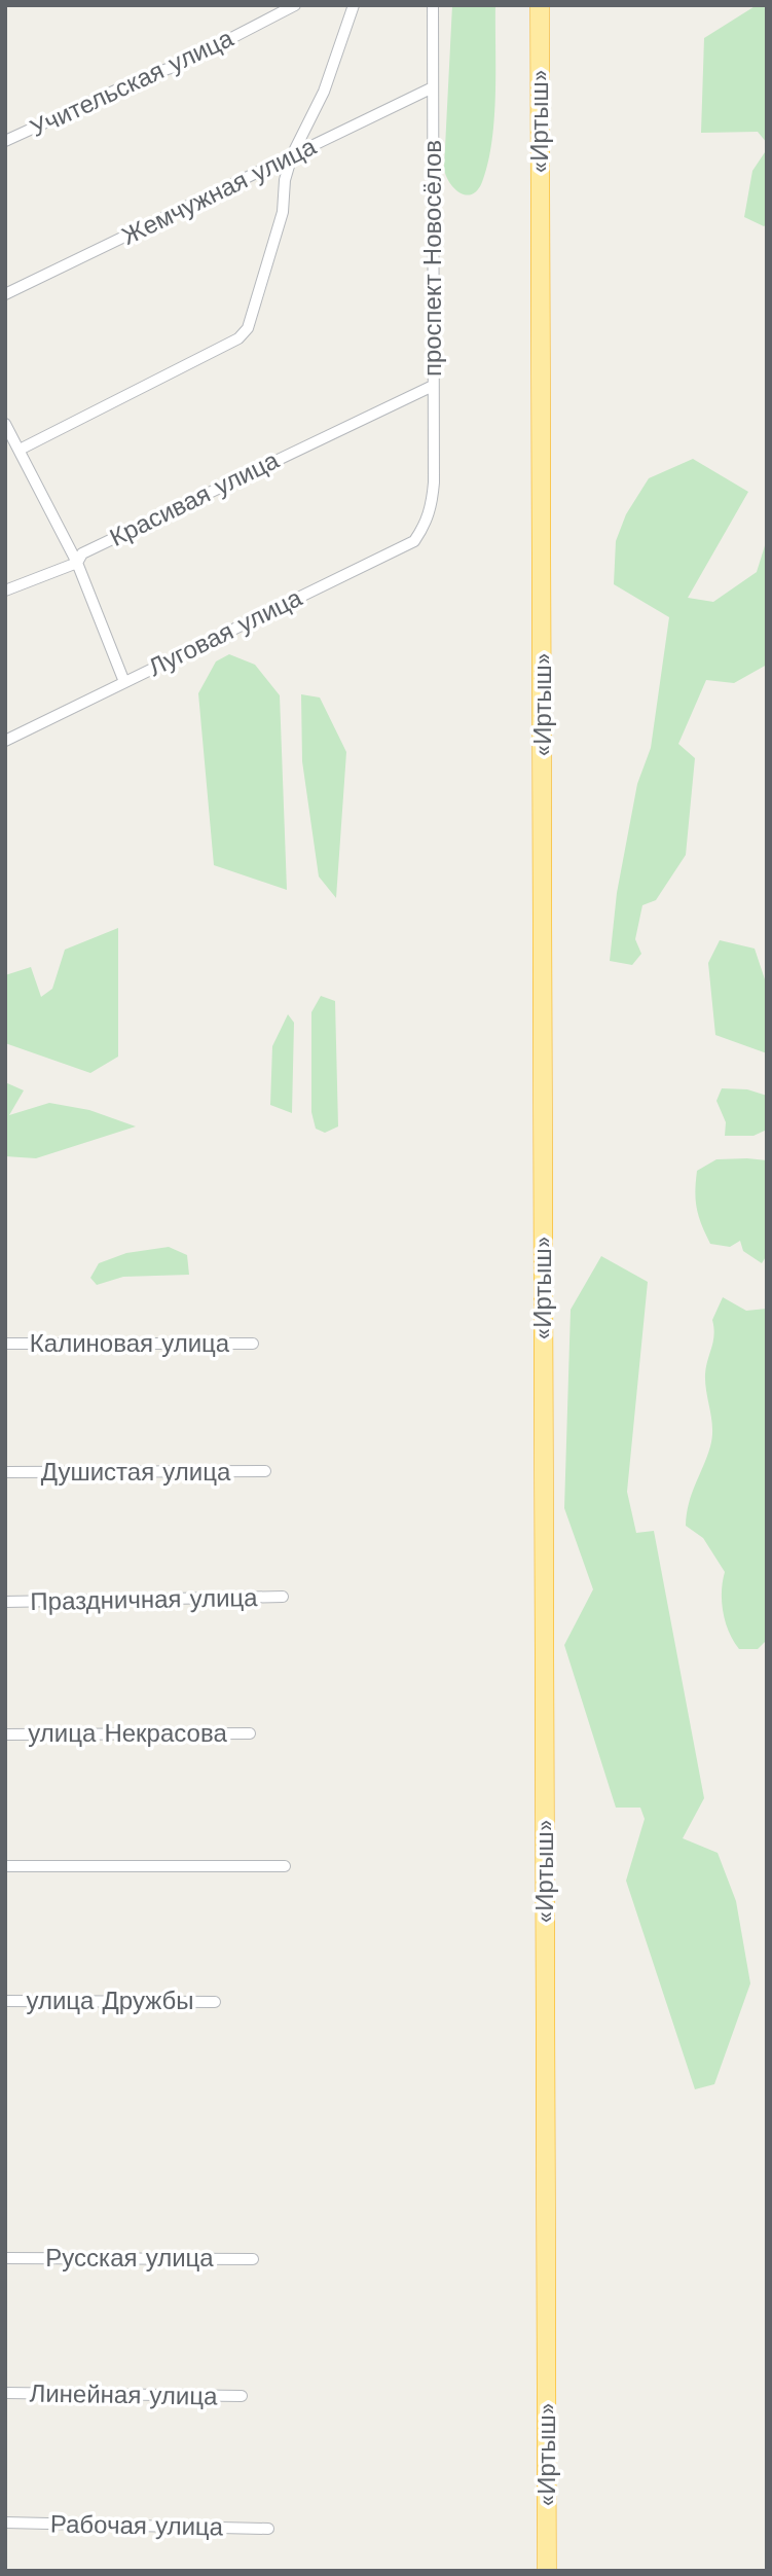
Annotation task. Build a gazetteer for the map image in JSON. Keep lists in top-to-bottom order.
{
  "streets": {
    "highway": ["«Иртыш»"],
    "street": [
      "Учительская улица",
      "Жемчужная улица",
      "проспект Новосёлов",
      "Красивая улица",
      "Луговая улица",
      "Калиновая улица",
      "Душистая улица",
      "Праздничная улица",
      "улица Некрасова",
      "улица Дружбы",
      "Русская улица",
      "Линейная улица",
      "Рабочая улица"
    ]
  },
  "crossings": [
    ["Жемчужная улица", "проспект Новосёлов"],
    ["проспект Новосёлов", "Красивая улица"],
    ["проспект Новосёлов", "Луговая улица"]
  ]
}
